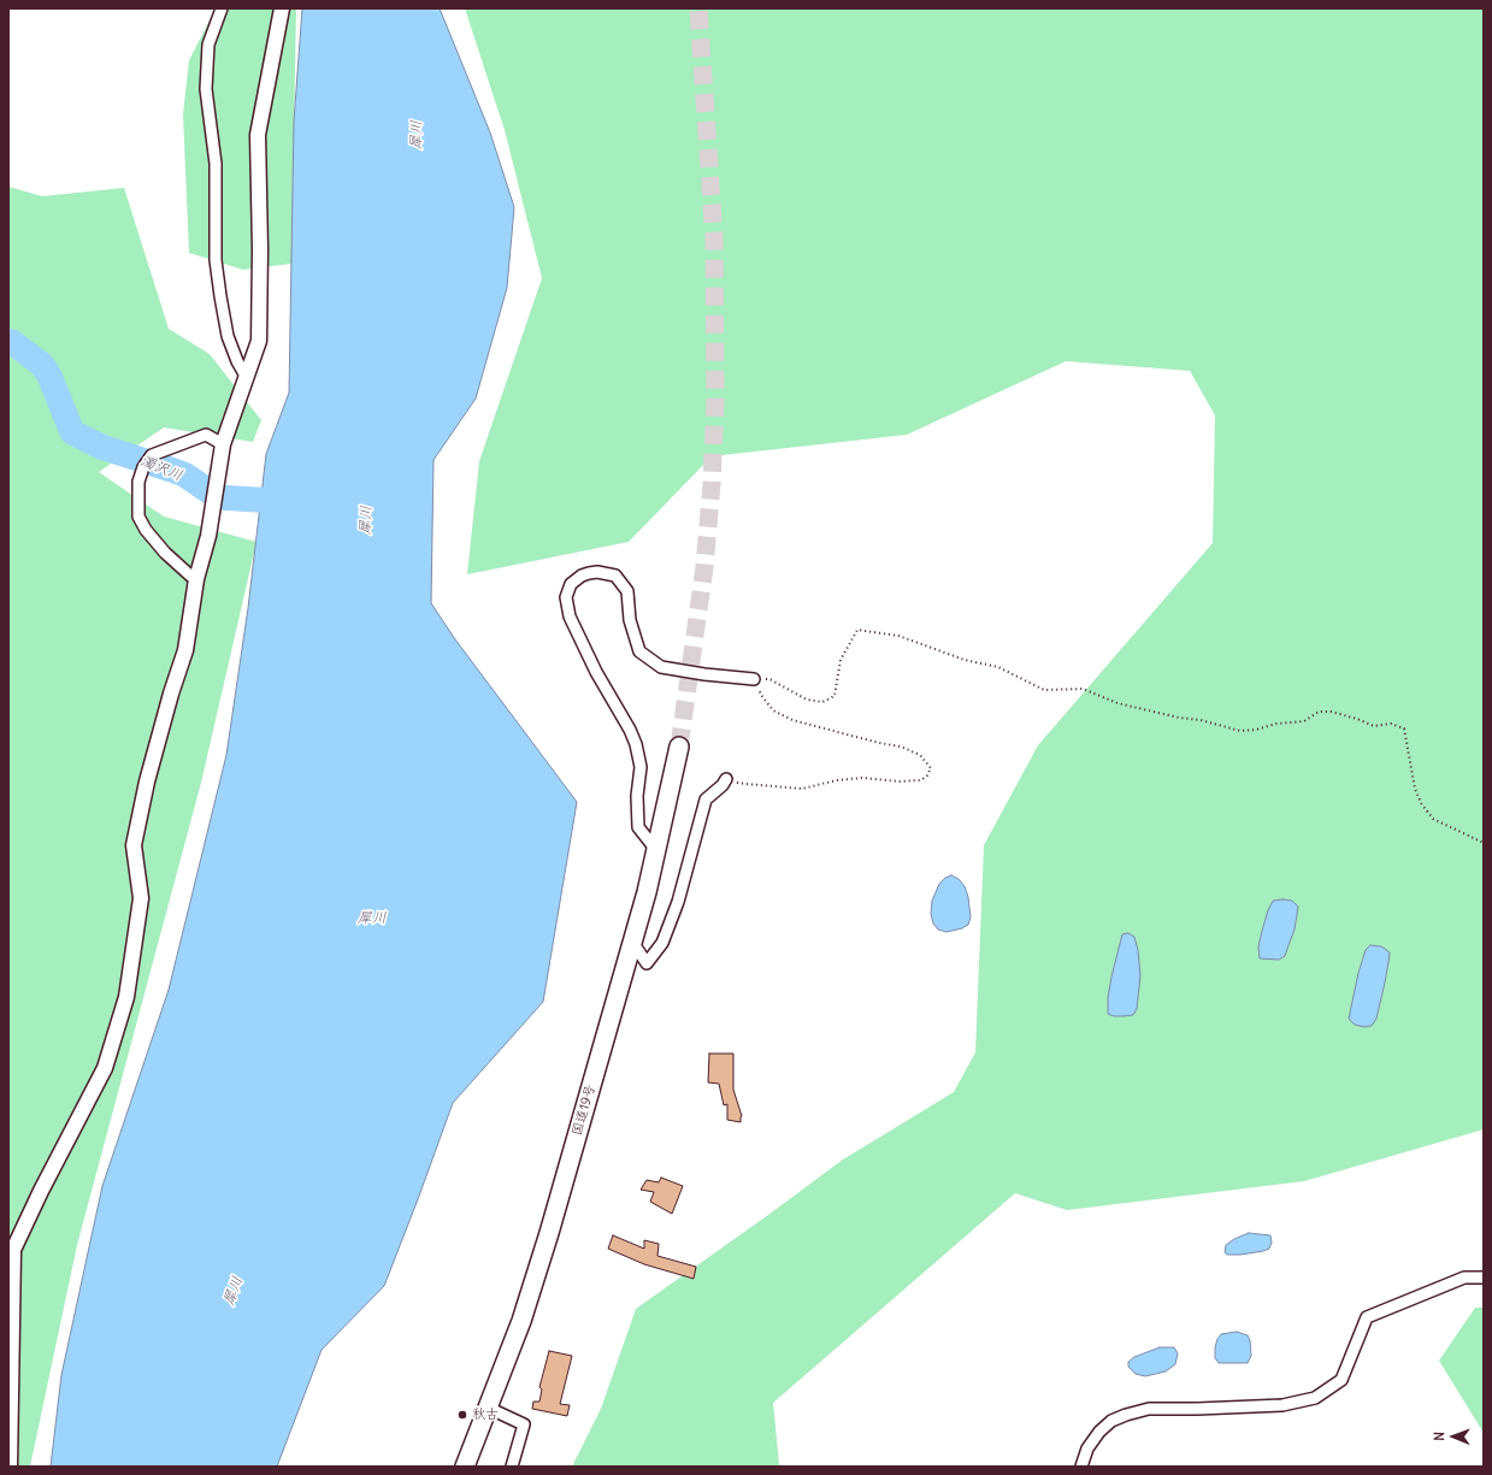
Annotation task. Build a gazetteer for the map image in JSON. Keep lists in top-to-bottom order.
{
  "streets": {
    "highway": ["国道19号"]
  },
  "water": ["犀川", "濁沢川"],
  "places": ["秋古"],
  "north": "left"
}
